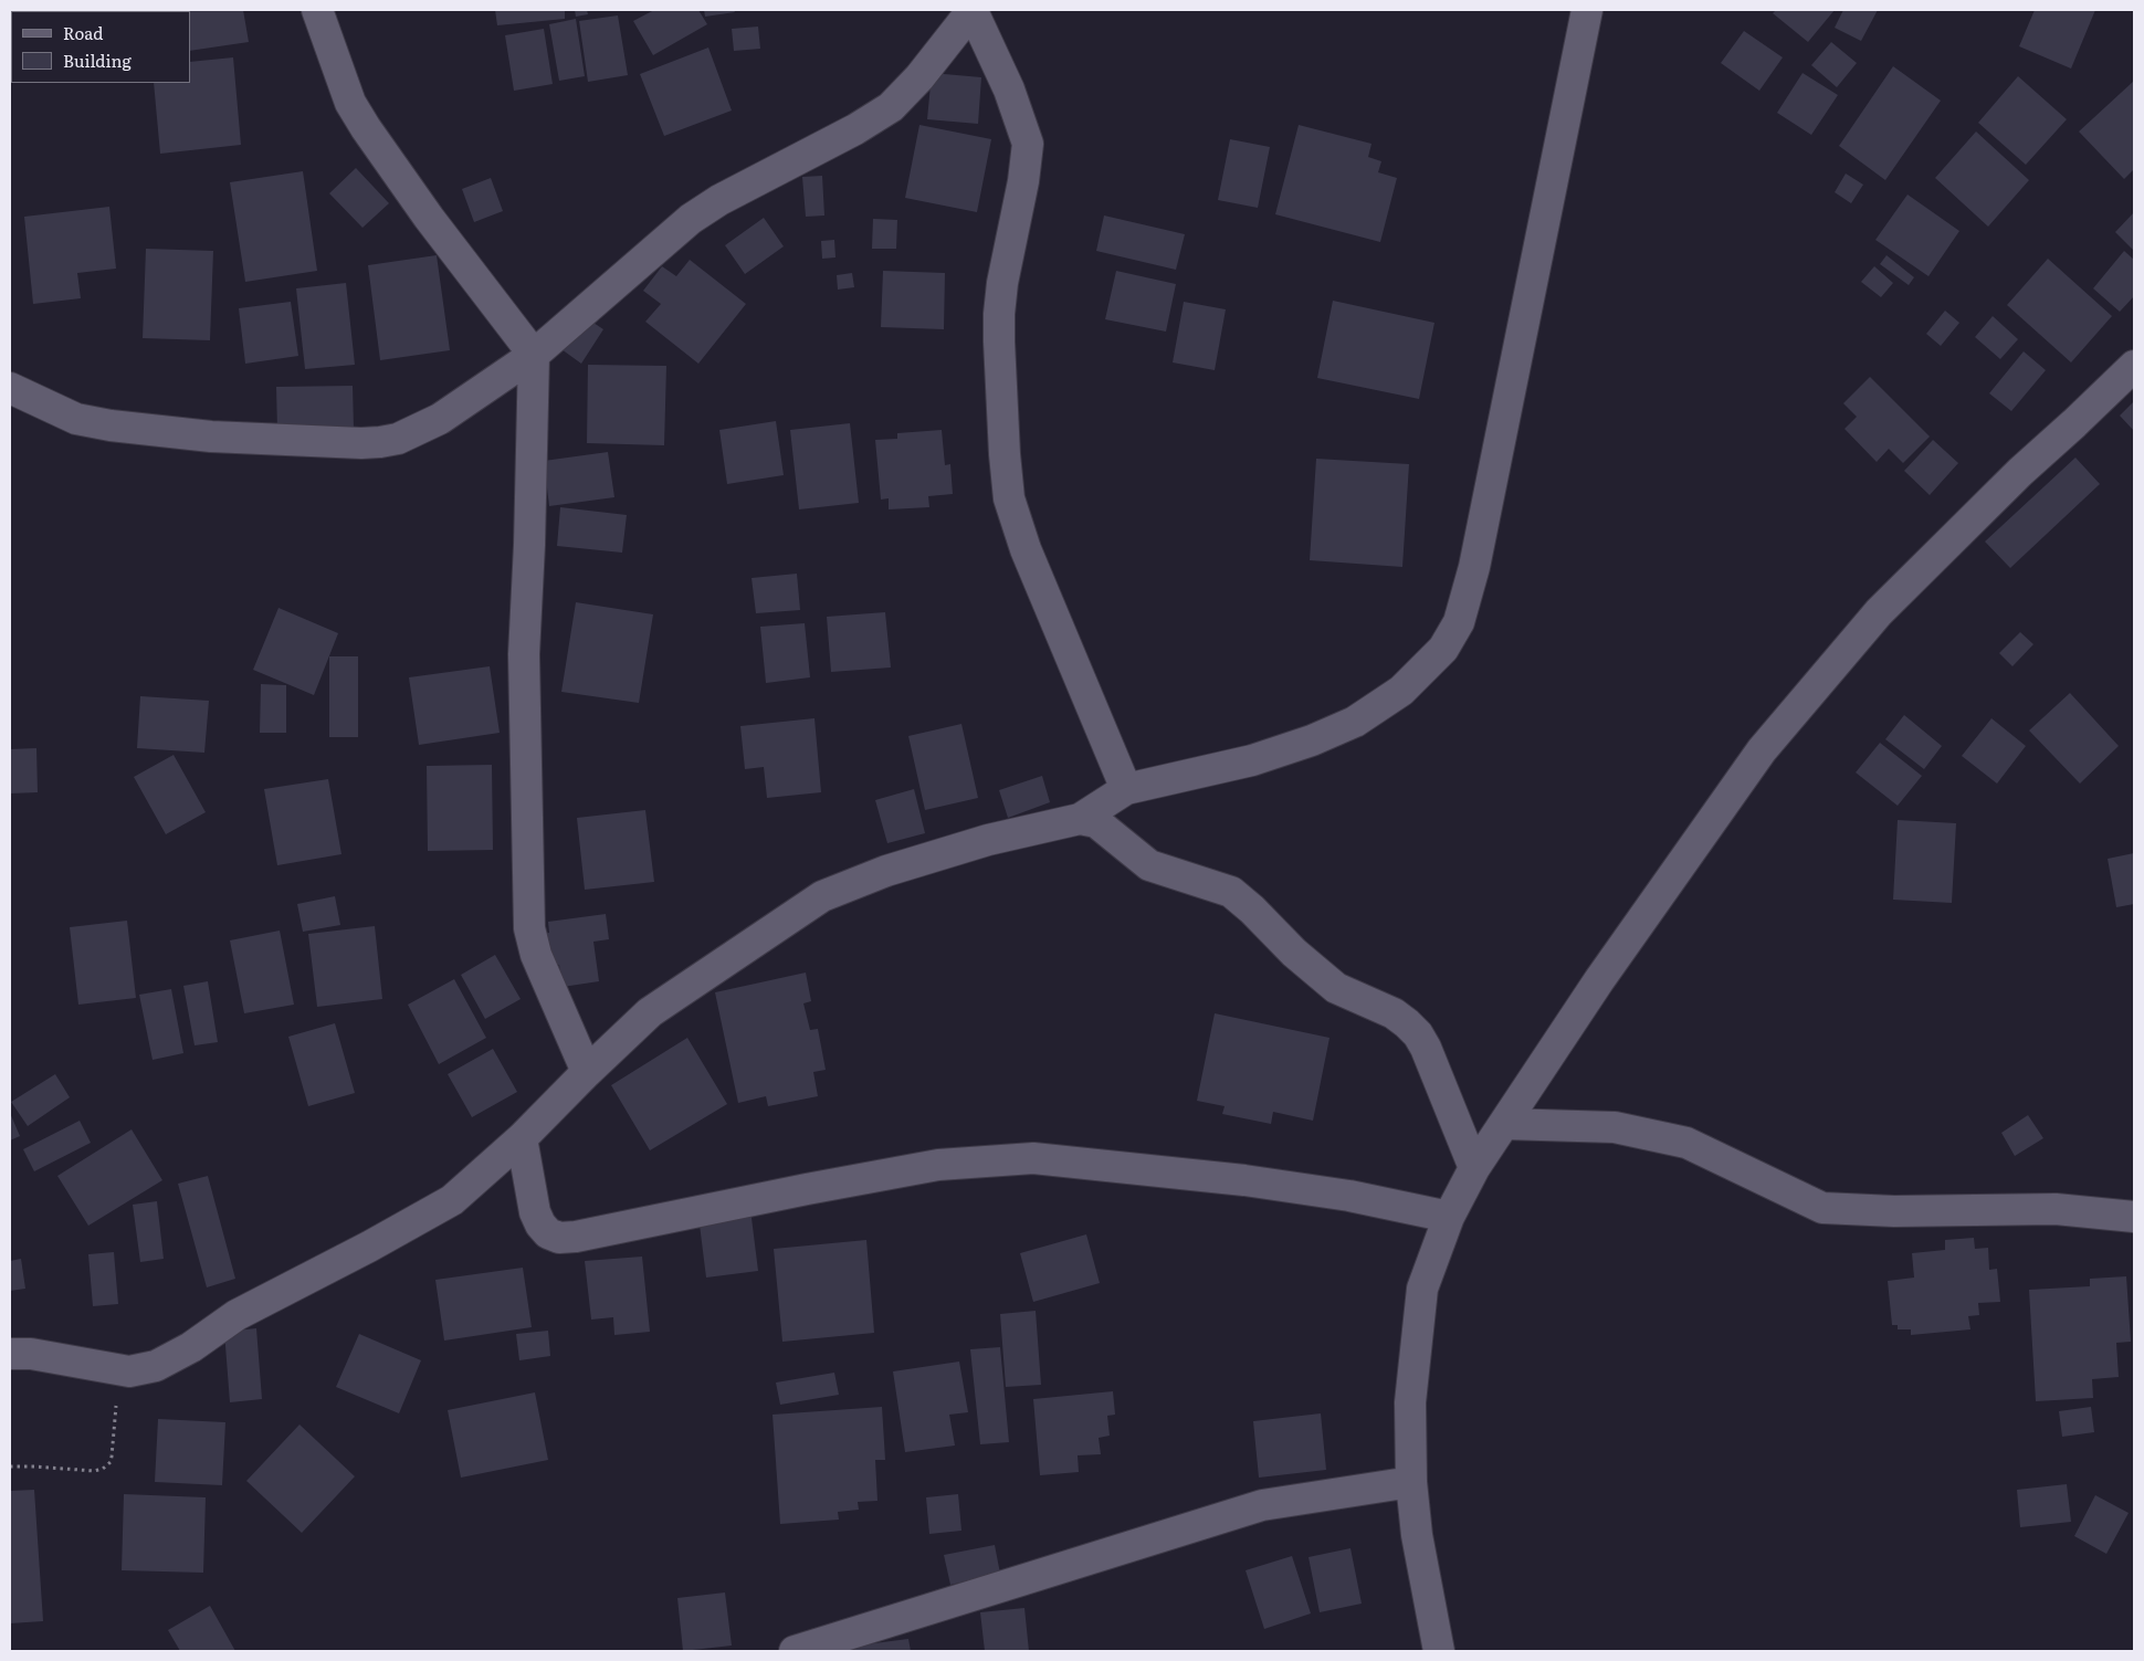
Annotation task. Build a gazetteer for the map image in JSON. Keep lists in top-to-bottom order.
{
  "legend": ["Road", "Building"]
}
